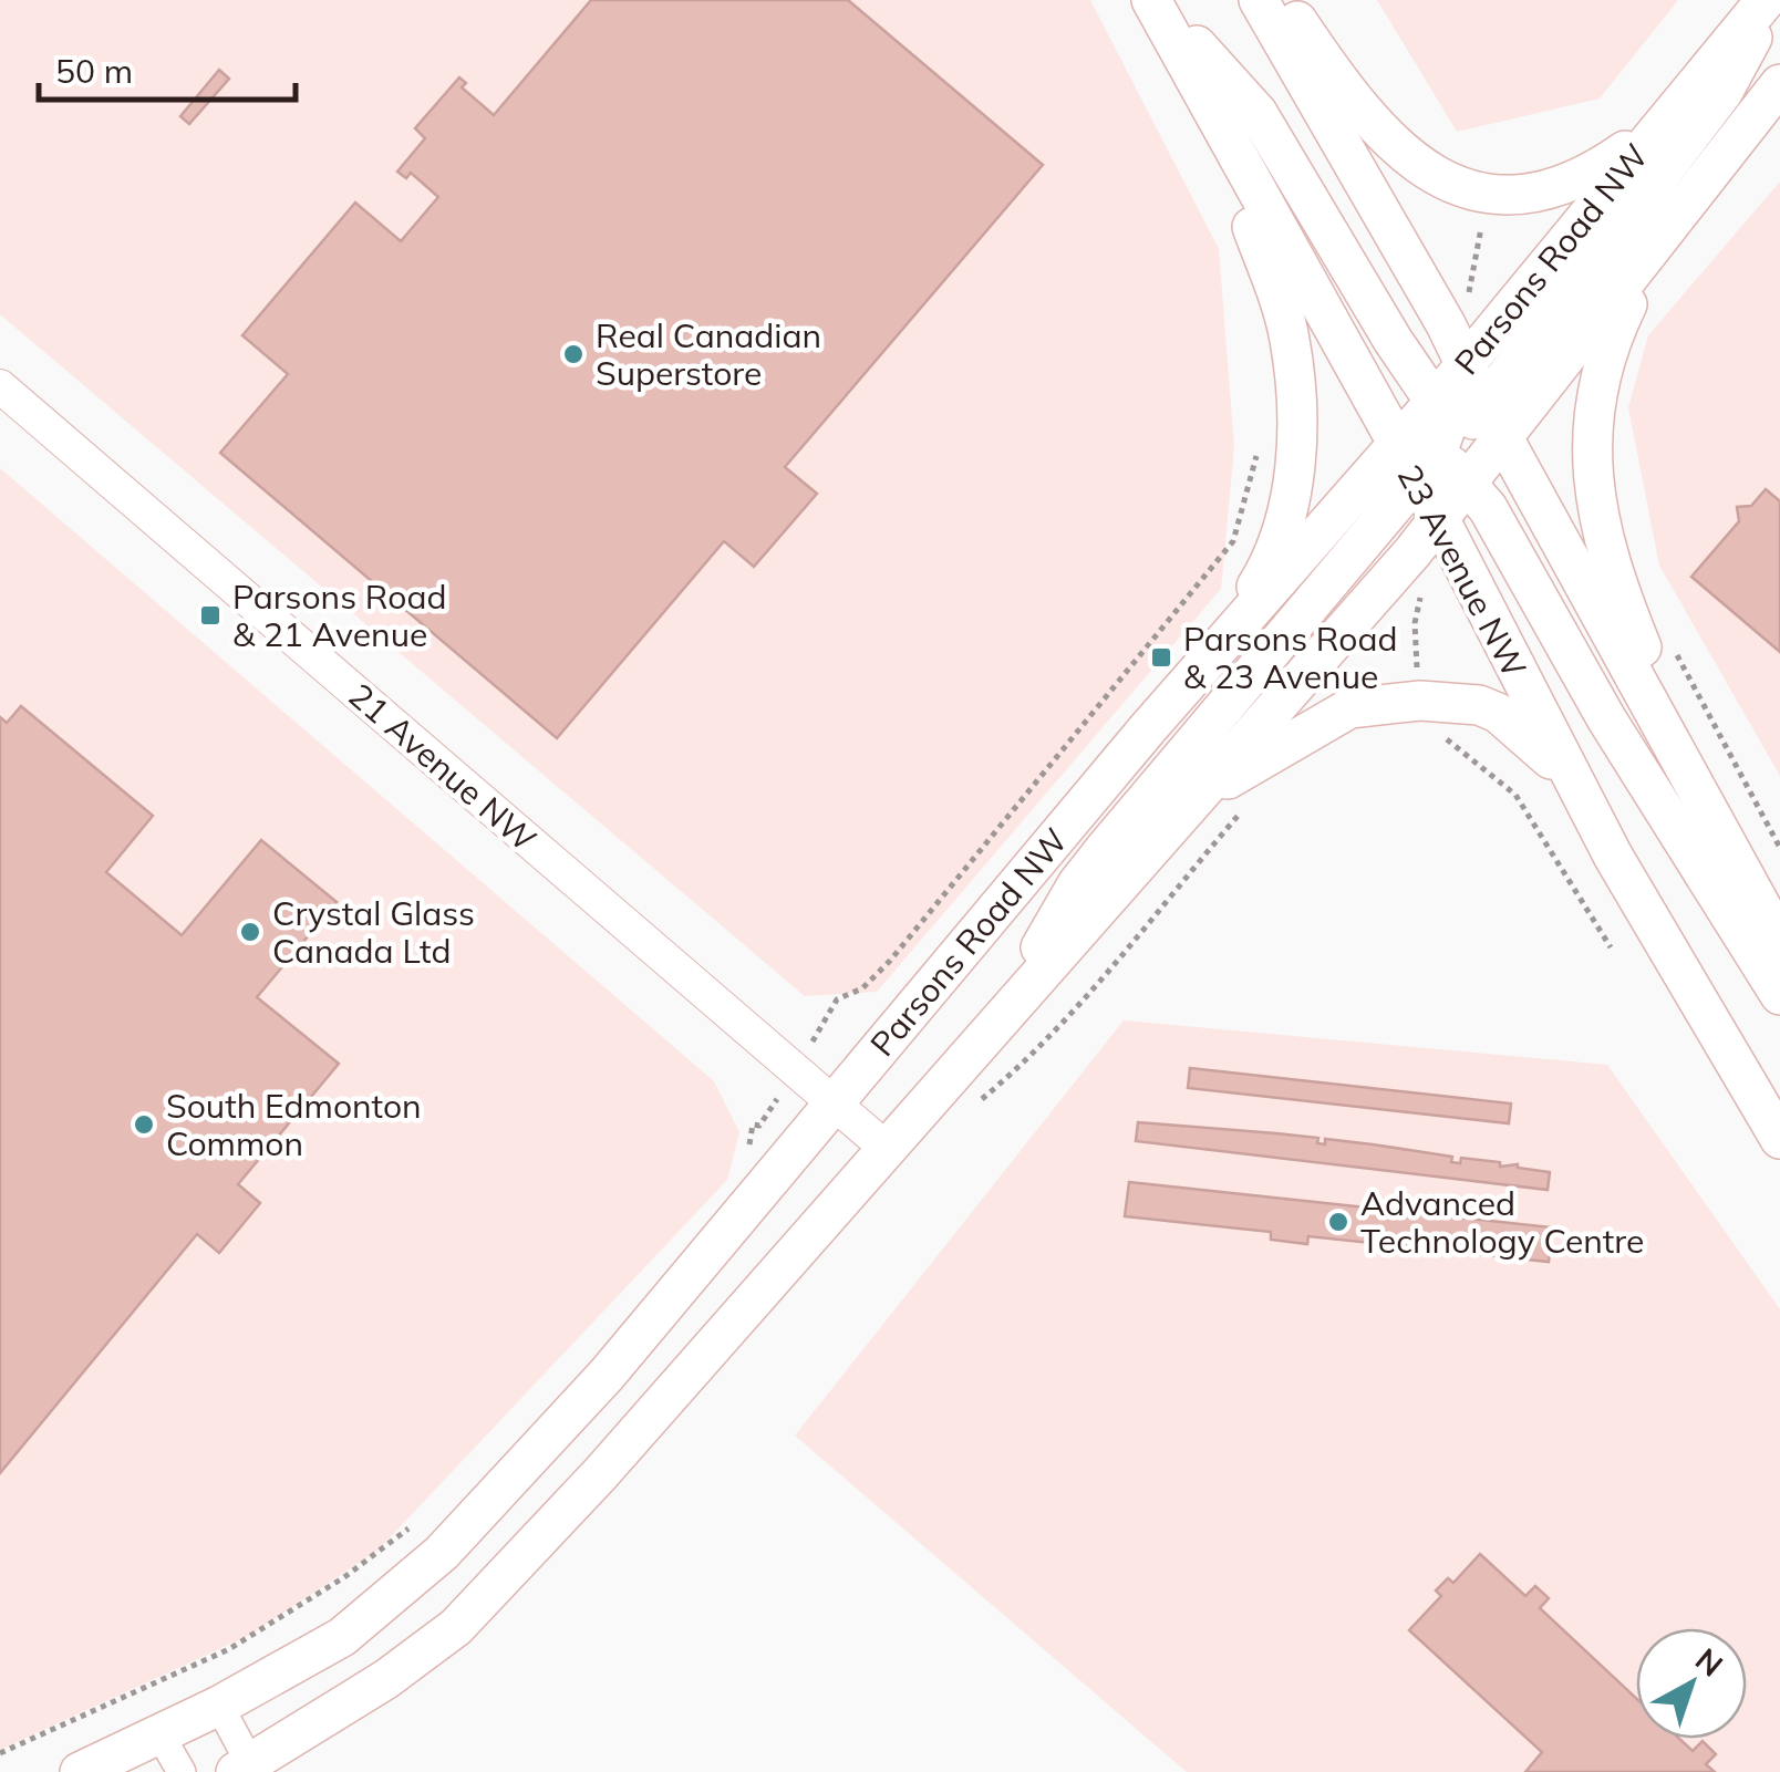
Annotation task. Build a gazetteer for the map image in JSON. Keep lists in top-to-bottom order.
{
  "streets": {
    "main road": ["Parsons Road NW", "23 Avenue NW"],
    "street": ["21 Avenue NW"]
  },
  "crossings": [
    ["Parsons Road NW", "23 Avenue NW"],
    ["Parsons Road NW", "21 Avenue NW"]
  ],
  "places": {
    "other": [
      "Real Canadian Superstore",
      "Crystal Glass Canada Ltd",
      "South Edmonton Common",
      "Advanced Technology Centre"
    ],
    "transit": ["Parsons Road & 21 Avenue", "Parsons Road & 23 Avenue"]
  },
  "scale_bar": "50 m",
  "north": "top right"
}
